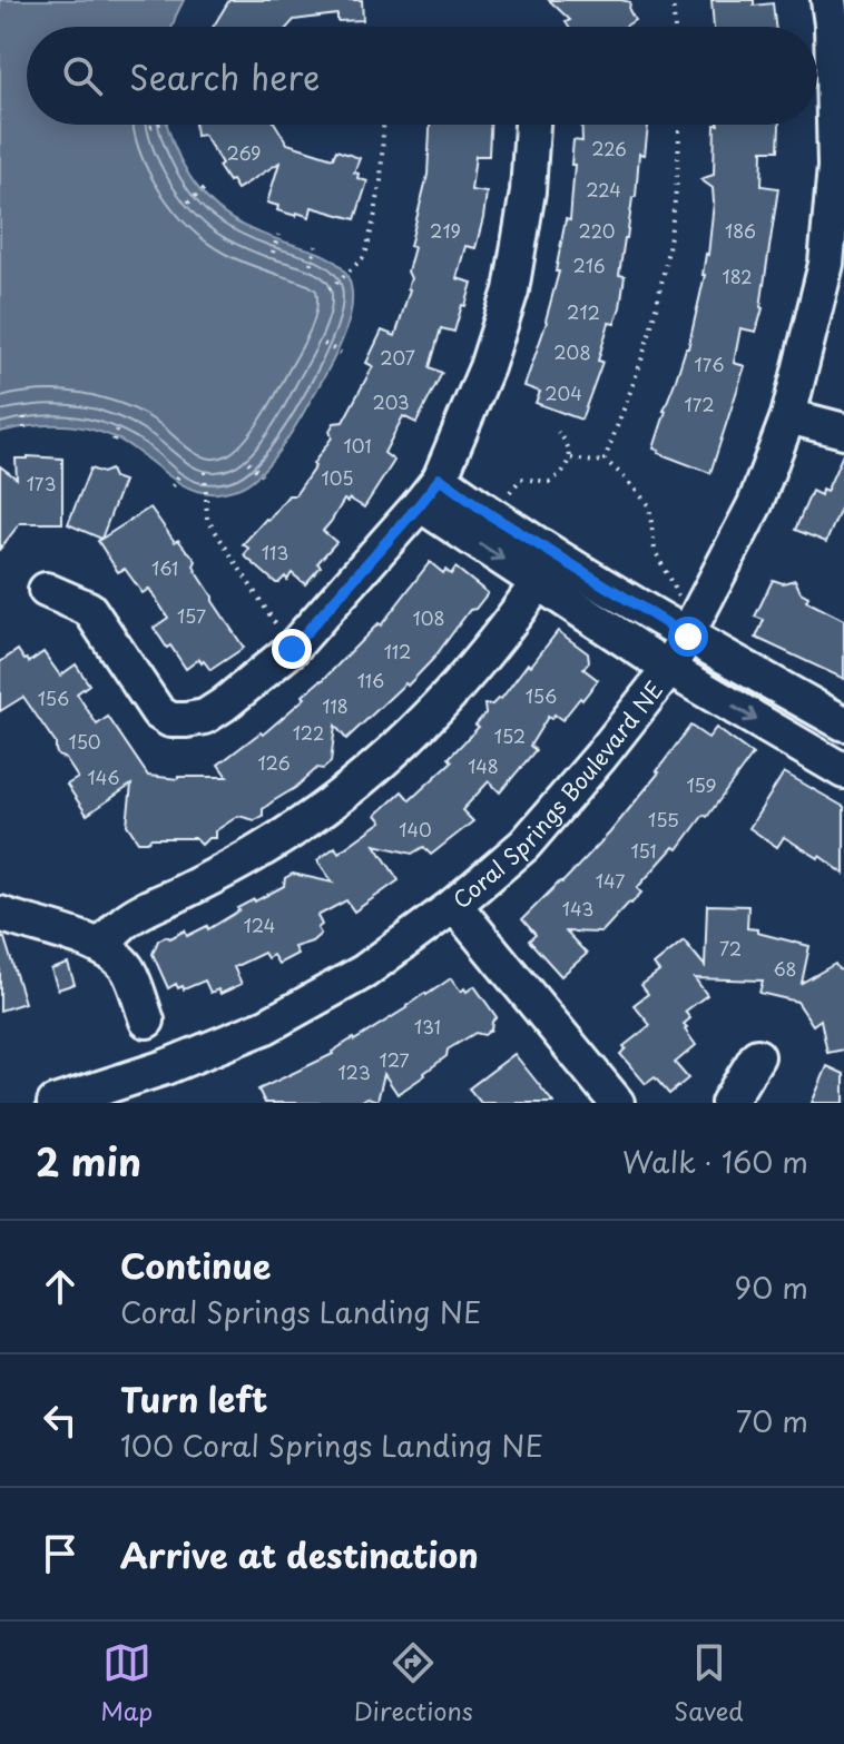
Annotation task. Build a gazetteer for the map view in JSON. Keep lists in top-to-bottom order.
{
  "streets": {
    "street": ["Coral Springs Boulevard NE"]
  },
  "house_numbers": [
    "226",
    "269",
    "224",
    "219",
    "220",
    "186",
    "216",
    "182",
    "212",
    "208",
    "207",
    "176",
    "204",
    "203",
    "172",
    "101",
    "105",
    "173",
    "113",
    "161",
    "157",
    "108",
    "112",
    "116",
    "156",
    "156",
    "118",
    "122",
    "152",
    "150",
    "126",
    "148",
    "146",
    "159",
    "155",
    "140",
    "151",
    "147",
    "143",
    "124",
    "72",
    "68",
    "131",
    "127",
    "123"
  ],
  "page": {
    "search": "Search here",
    "heading": ["2 min", "Walk · 160 m"],
    "list": [
      ["Continue", "Coral Springs Landing NE", "90 m"],
      ["Turn left", "100 Coral Springs Landing NE", "70 m"],
      "Arrive at destination"
    ],
    "nav": ["Map", "Directions", "Saved"]
  }
}
